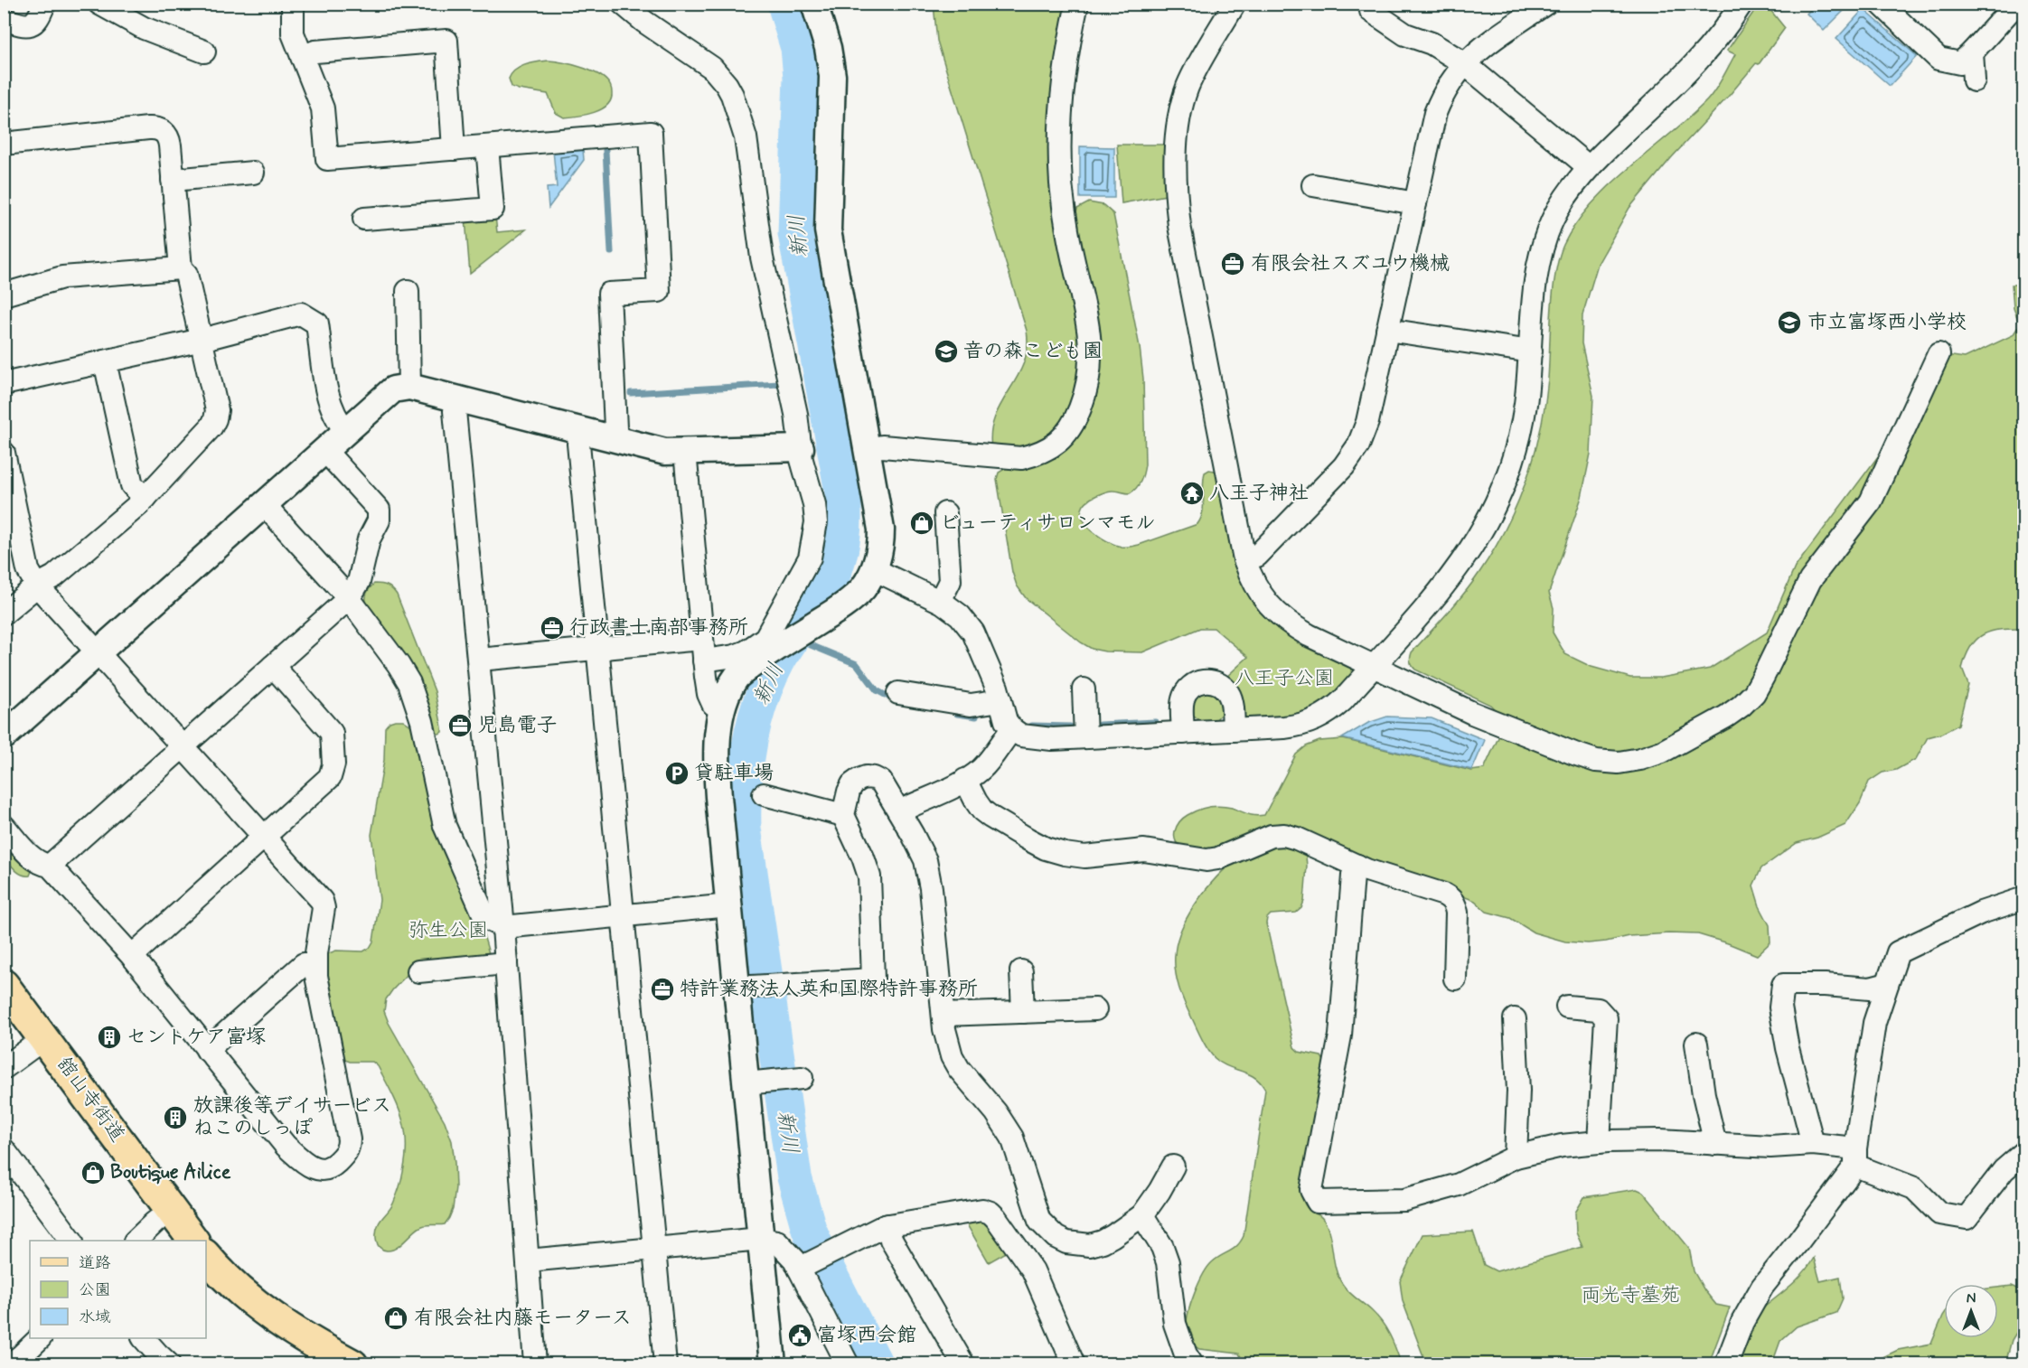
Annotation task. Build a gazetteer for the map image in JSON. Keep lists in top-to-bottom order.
{
  "streets": {
    "main road": ["舘山寺街道"]
  },
  "water": ["新川"],
  "parks": ["八王子公園", "弥生公園", "両光寺墓苑"],
  "places": {
    "office": [
      "有限会社スズユウ機械",
      "行政書士南部事務所",
      "児島電子",
      "特許業務法人英和国際特許事務所"
    ],
    "school or university": ["市立富塚西小学校", "音の森こども園"],
    "temple": ["八王子神社"],
    "shop": ["ビューティサロンマモル", "Boutique Ailice", "有限会社内藤モータース"],
    "parking": ["貸駐車場"],
    "building": ["セントケア富塚", "放課後等デイサービス ねこのしっぽ"],
    "public building": ["富塚西会館"]
  },
  "legend": ["道路", "公園", "水域"],
  "north": "top"
}
